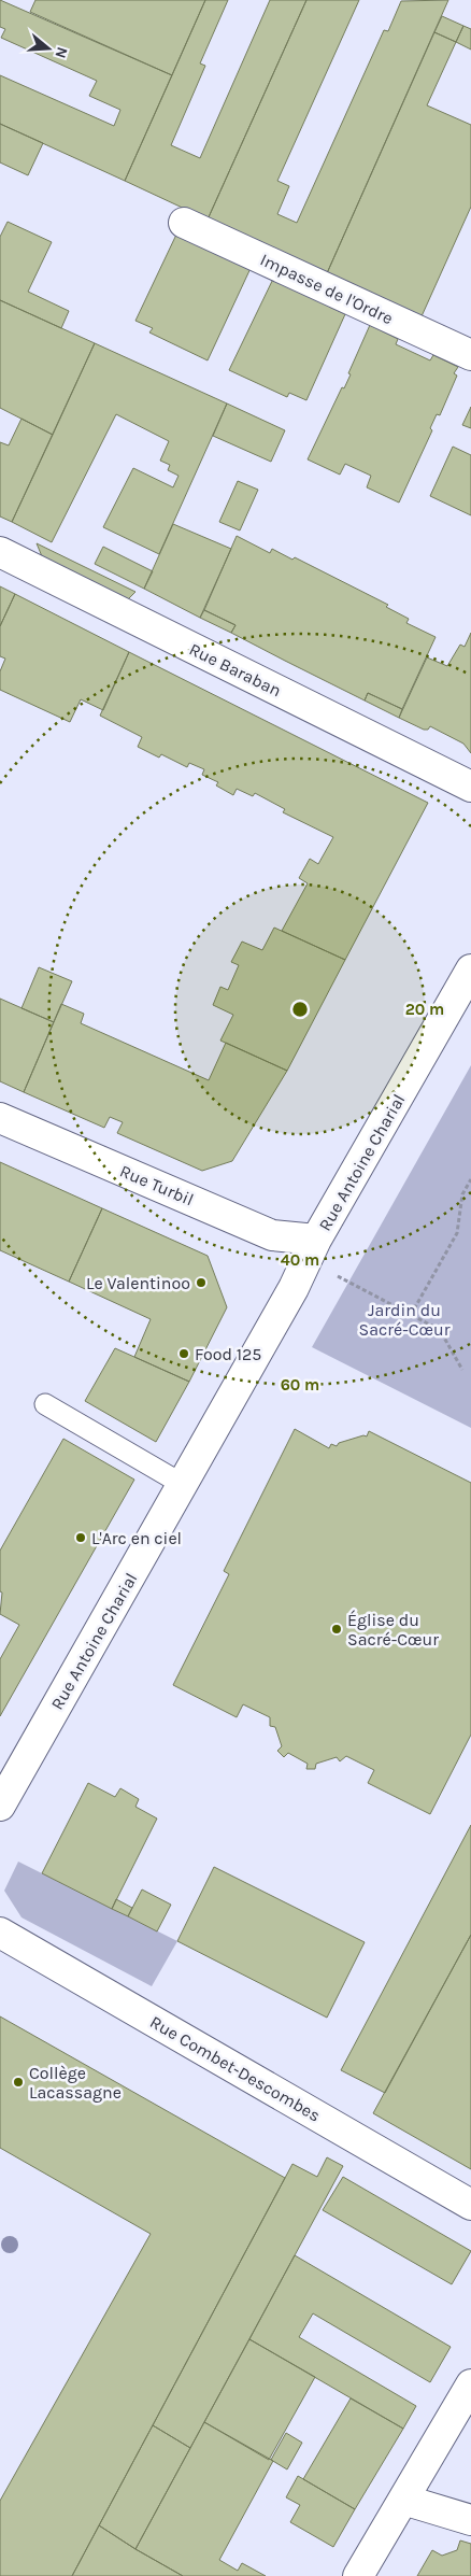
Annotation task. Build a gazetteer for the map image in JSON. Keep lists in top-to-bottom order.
{
  "streets": {
    "street": [
      "Impasse de l'Ordre",
      "Rue Baraban",
      "Rue Antoine Charial",
      "Rue Turbil",
      "Rue Combet-Descombes"
    ]
  },
  "crossings": [
    ["Rue Antoine Charial", "Rue Turbil"]
  ],
  "parks": ["Jardin du Sacré-Cœur"],
  "places": [
    "Le Valentinoo",
    "Food 125",
    "L'Arc en ciel",
    "Église du Sacré-Cœur",
    "Collège Lacassagne"
  ],
  "north": "right",
  "rings": ["20 m", "40 m", "60 m"]
}
